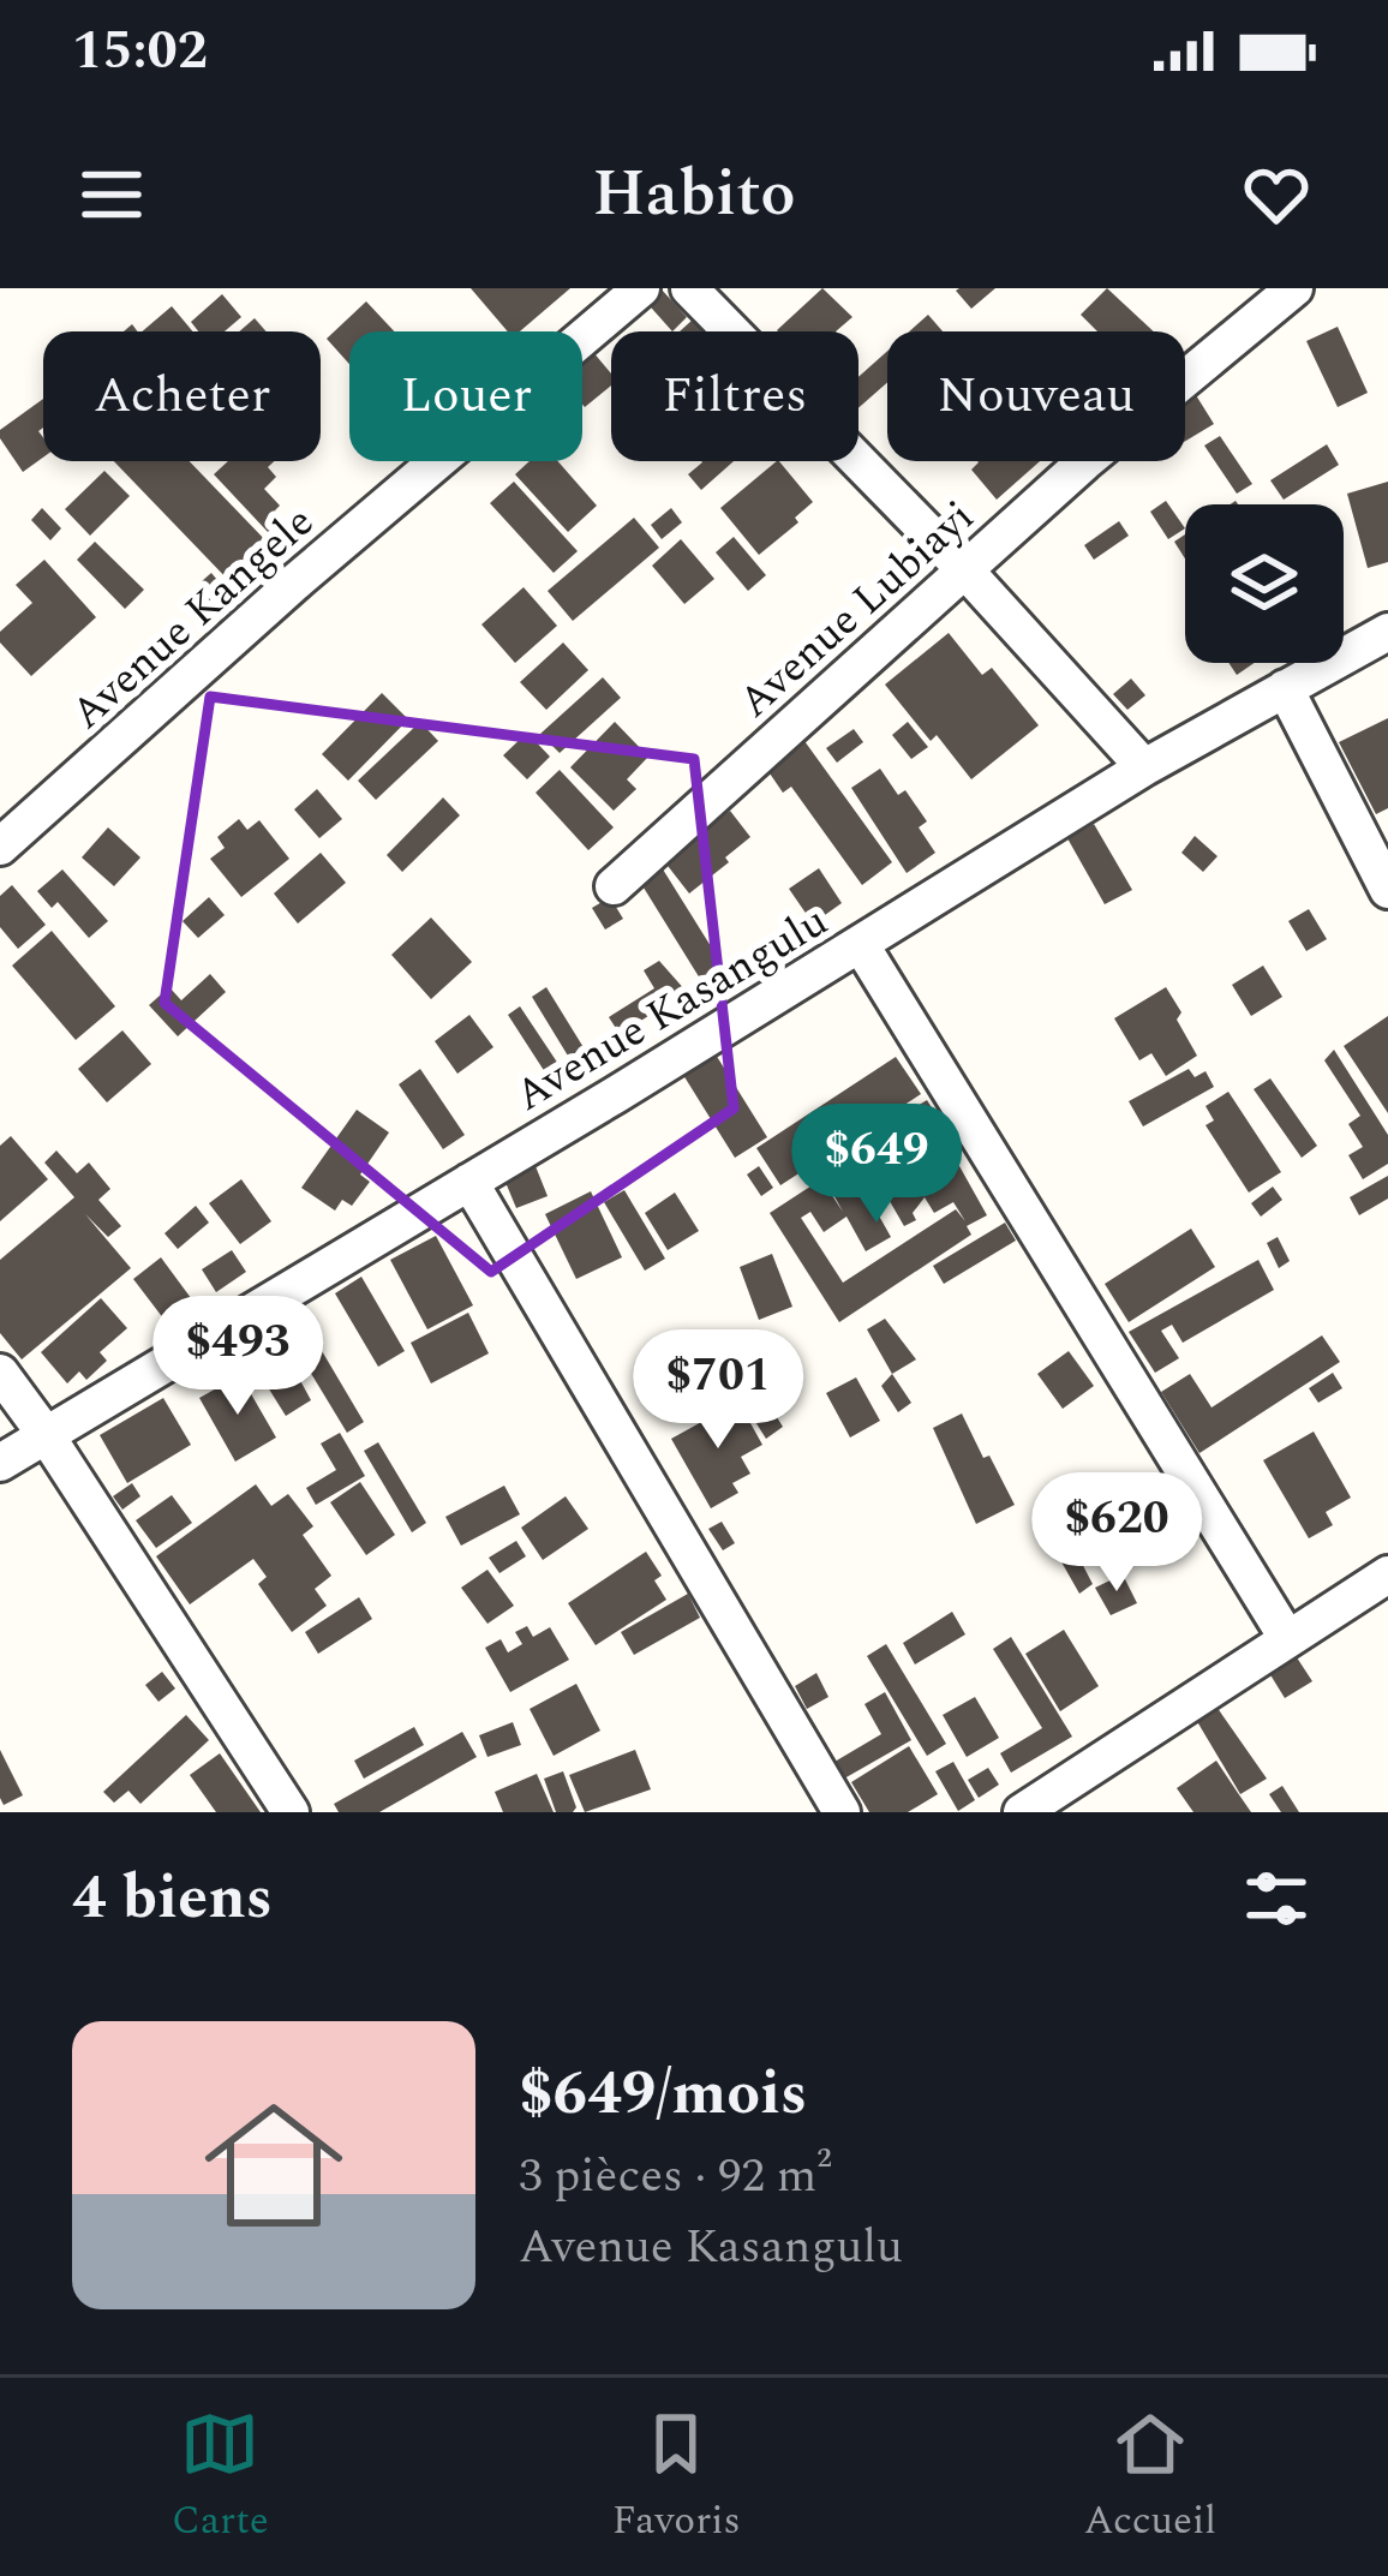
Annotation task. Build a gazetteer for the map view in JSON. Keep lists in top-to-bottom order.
{
  "streets": {
    "street": ["Avenue Lubiayi", "Avenue Kangele", "Avenue Kasangulu"]
  },
  "page": {
    "status": "15:02",
    "header": "Habito",
    "chip": [
      "Acheter",
      "Louer",
      "Filtres",
      "Nouveau"
    ],
    "price": [
      "$649",
      "$493",
      "$701",
      "$620"
    ],
    "heading": "4 biens",
    "list": [
      {
        "name": "$649/mois",
        "note": "3 pièces · 92 m² · Avenue Kasangulu"
      }
    ],
    "tabs": ["Carte", "Favoris", "Accueil"]
  }
}
